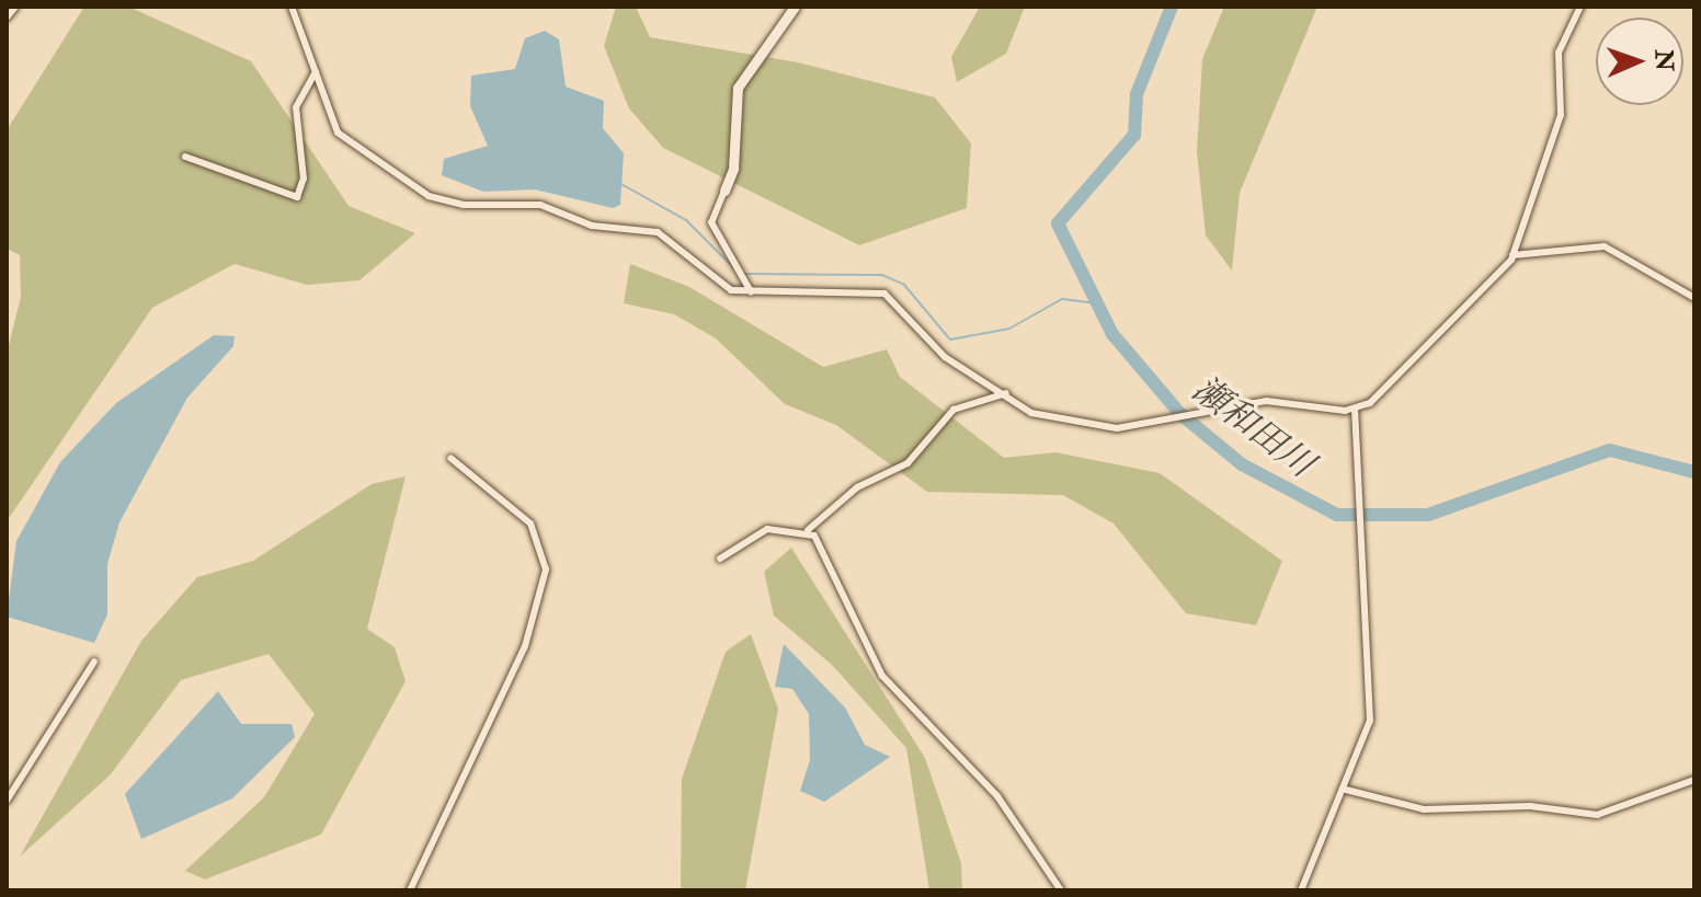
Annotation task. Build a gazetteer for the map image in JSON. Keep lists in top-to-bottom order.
{
  "water": ["瀬和田川"],
  "north": "right"
}
